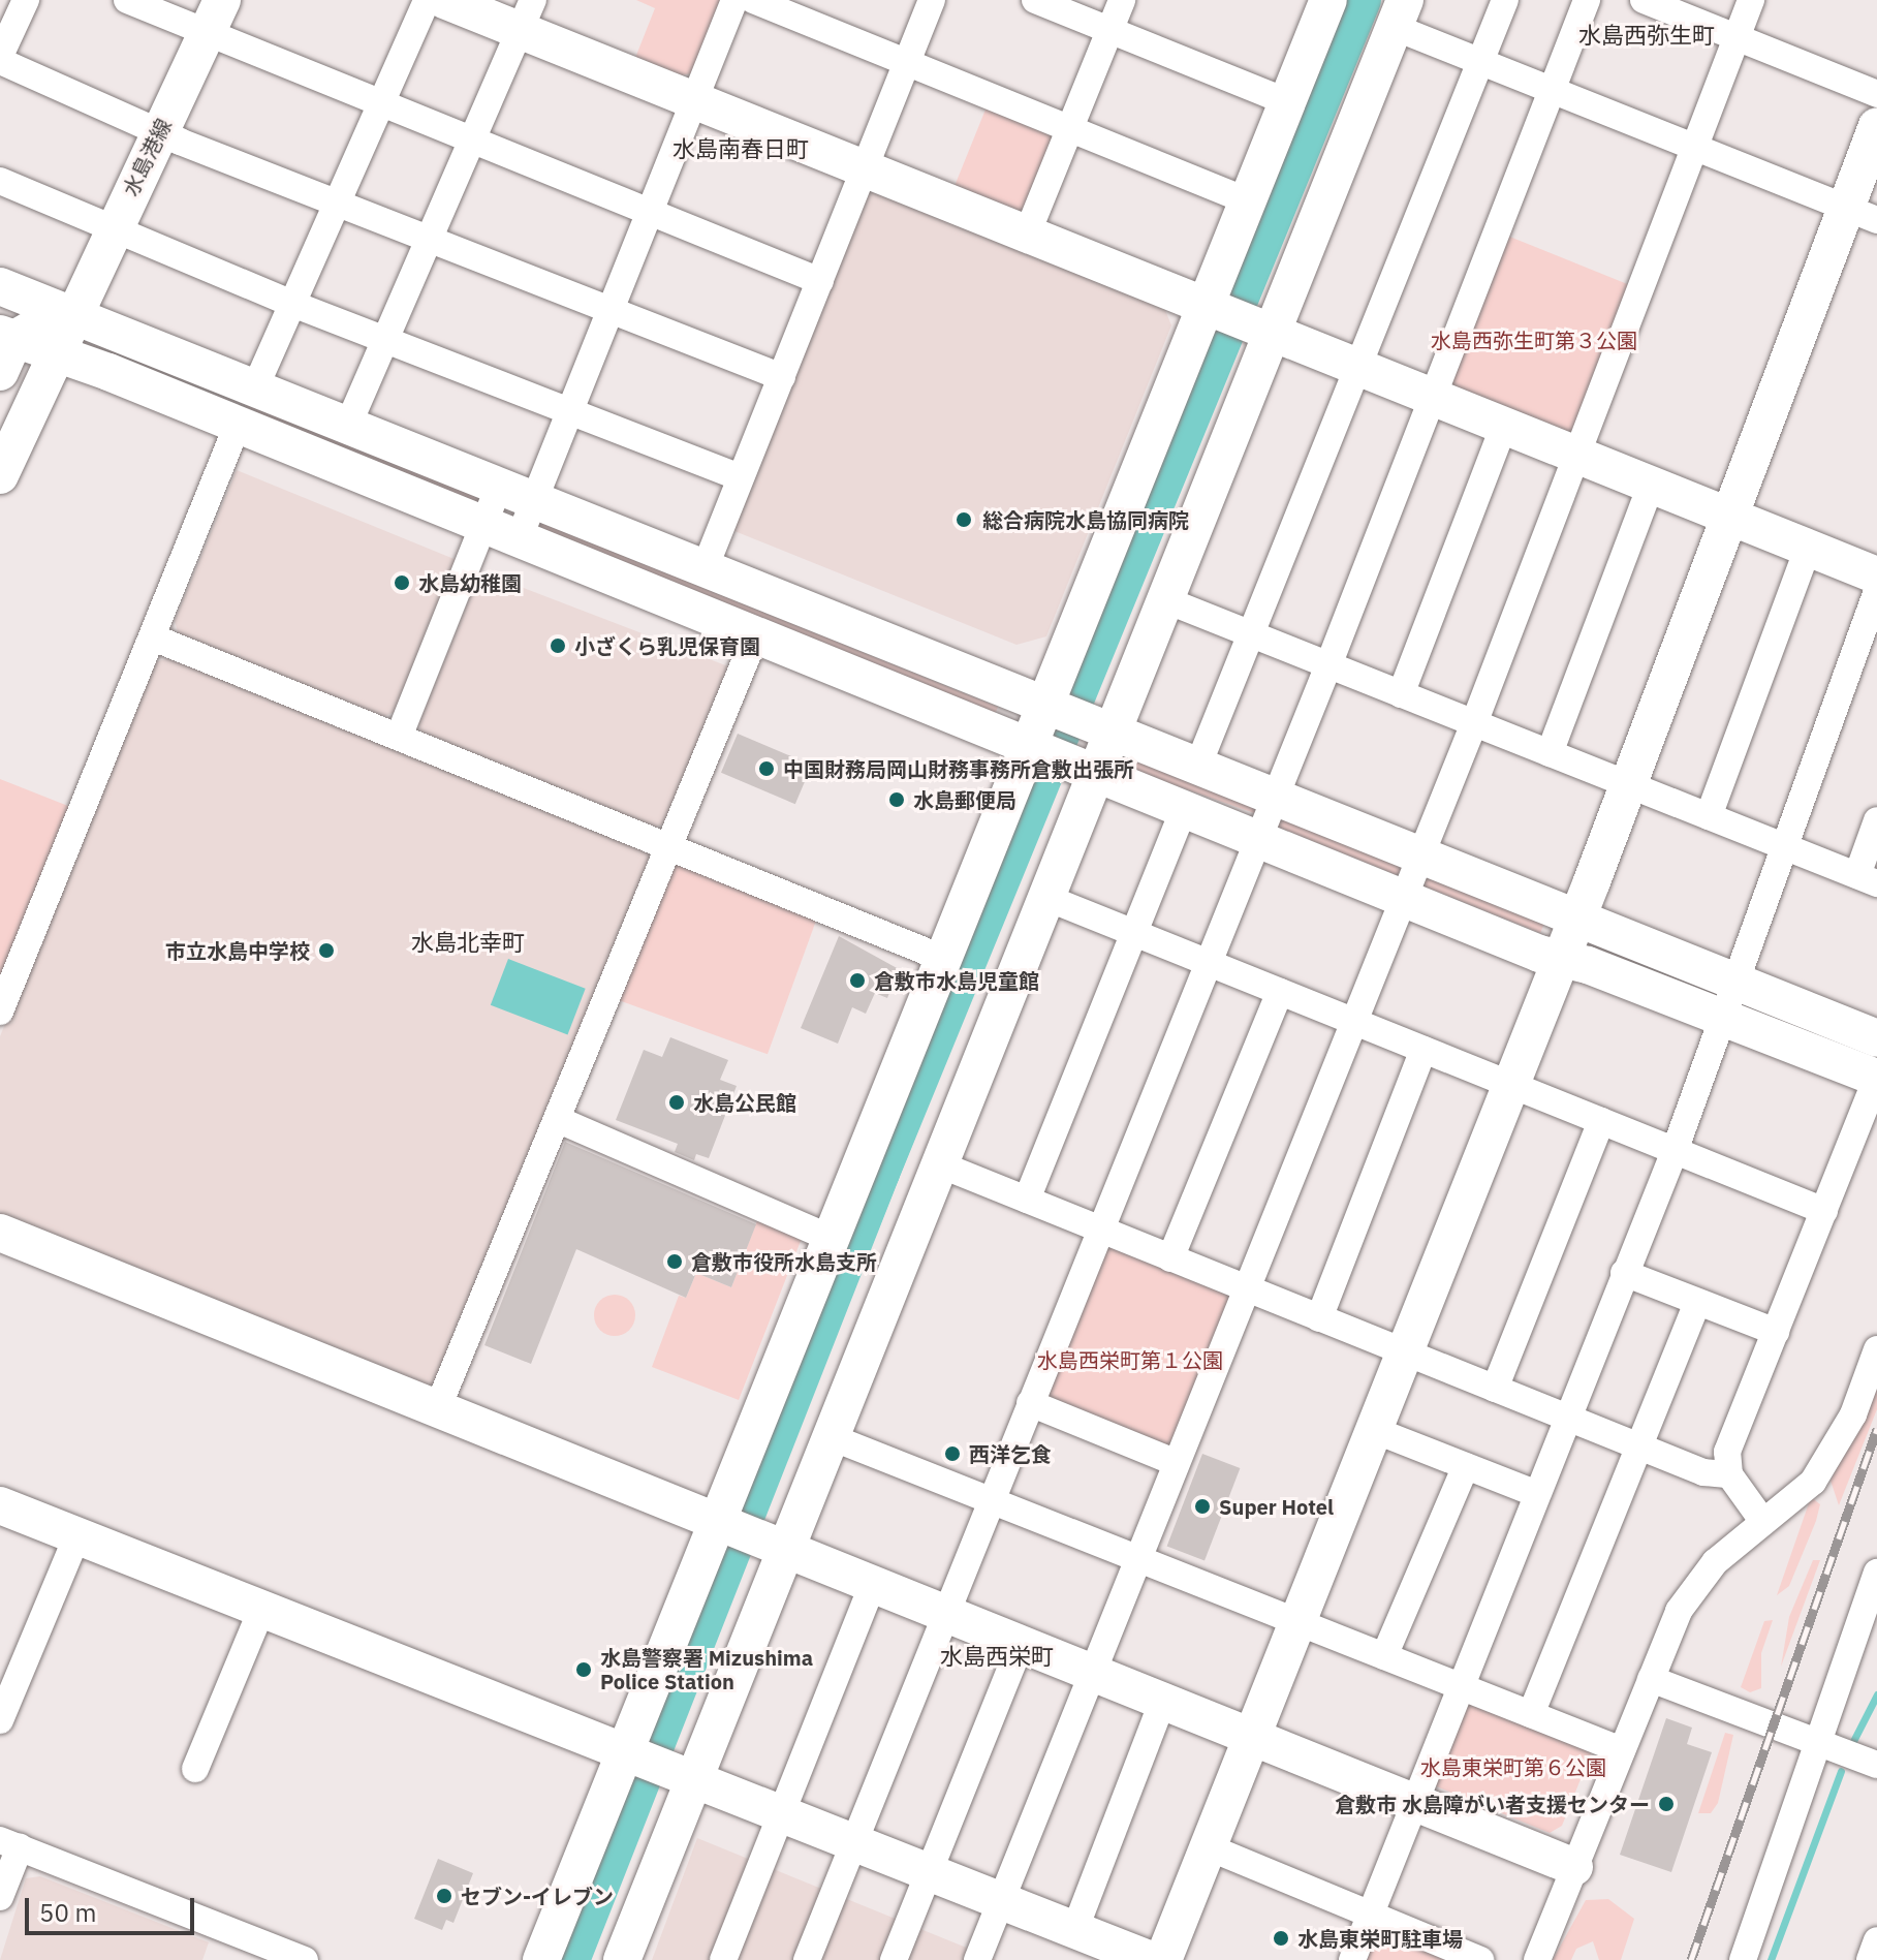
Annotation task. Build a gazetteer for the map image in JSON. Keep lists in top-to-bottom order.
{
  "streets": {
    "street": ["水島港線"]
  },
  "districts": [
    "水島西弥生町",
    "水島南春日町",
    "水島北幸町",
    "水島西栄町"
  ],
  "parks": ["水島西弥生町第３公園", "水島西栄町第１公園", "水島東栄町第６公園"],
  "places": [
    "総合病院水島協同病院",
    "水島幼稚園",
    "小ざくら乳児保育園",
    "中国財務局岡山財務事務所倉敷出張所",
    "水島郵便局",
    "市立水島中学校",
    "倉敷市水島児童館",
    "水島公民館",
    "倉敷市役所水島支所",
    "西洋乞食",
    "Super Hotel",
    "水島警察署 Mizushima Police Station",
    "倉敷市 水島障がい者支援センター",
    "セブン-イレブン",
    "水島東栄町駐車場"
  ],
  "scale_bar": "50 m"
}
